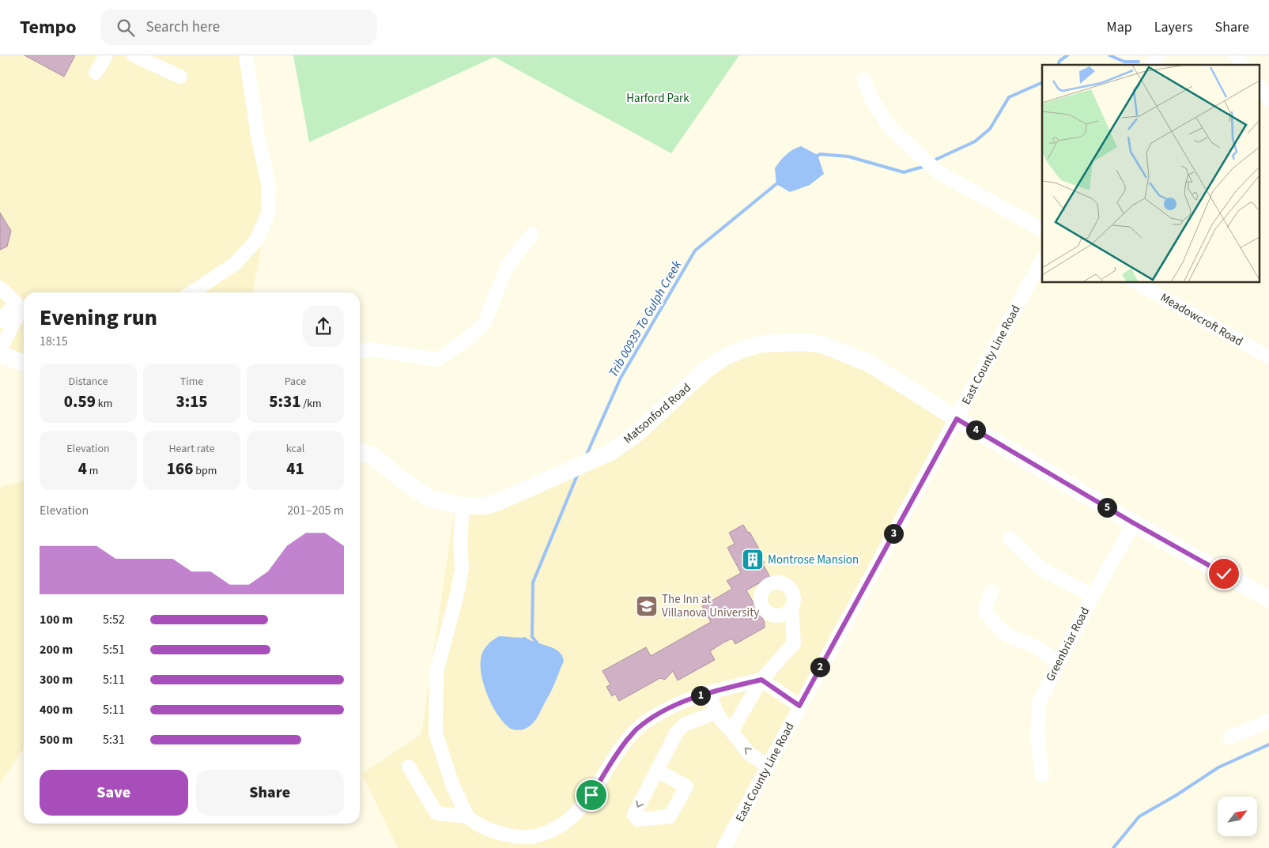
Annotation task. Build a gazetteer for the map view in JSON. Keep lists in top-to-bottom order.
{
  "streets": {
    "main road": ["Matsonford Road"],
    "street": ["Meadowcroft Road", "East County Line Road", "Greenbriar Road"]
  },
  "crossings": [
    ["East County Line Road", "Matsonford Road"],
    ["Matsonford Road", "Greenbriar Road"]
  ],
  "water": ["Trib 00939 To Gulph Creek"],
  "parks": ["Harford Park"],
  "places": {
    "building": ["Montrose Mansion"],
    "school or university": ["The Inn at Villanova University"]
  },
  "north": "top right",
  "page": {
    "header": "Tempo",
    "search": "Search here",
    "nav": ["Map", "Layers", "Share"],
    "heading": ["Evening run", "18:15"],
    "stats": [
      ["Distance", "0.59 km"],
      ["Time", "3:15"],
      ["Pace", "5:31 /km"],
      ["Elevation", "4 m"],
      ["Heart rate", "166 bpm"],
      ["kcal", "41"]
    ],
    "pins": [
      "4",
      "5",
      "3",
      "2",
      "1"
    ],
    "chart": ["Elevation", "201–205 m"],
    "list": [
      {
        "name": "100 m",
        "note": "5:52"
      },
      {
        "name": "200 m",
        "note": "5:51"
      },
      {
        "name": "300 m",
        "note": "5:11"
      },
      {
        "name": "400 m",
        "note": "5:11"
      },
      {
        "name": "500 m",
        "note": "5:31"
      }
    ],
    "buttons": ["Save", "Share"]
  }
}
